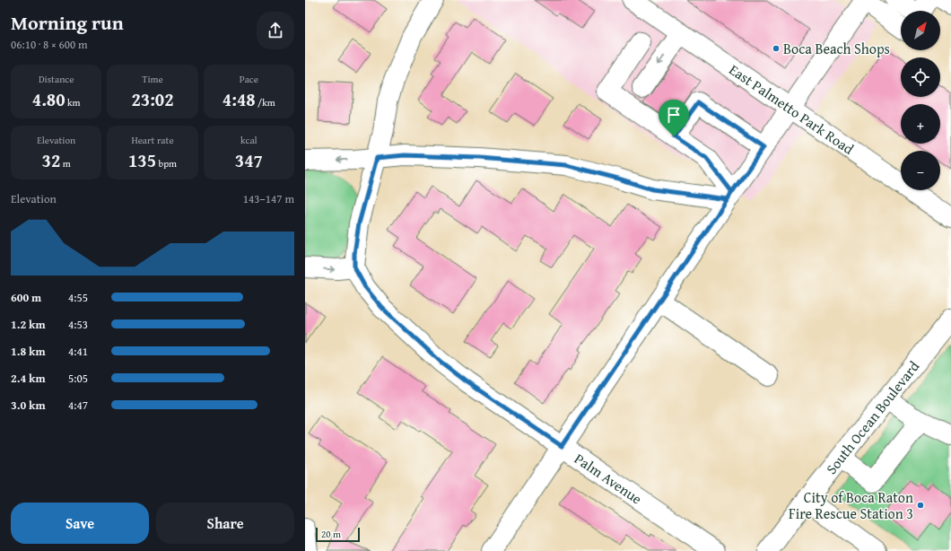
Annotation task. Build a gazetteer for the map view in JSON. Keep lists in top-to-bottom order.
{
  "streets": {
    "street": ["East Palmetto Park Road", "South Ocean Boulevard", "Palm Avenue"]
  },
  "places": ["Boca Beach Shops", "City of Boca Raton Fire Rescue Station 3"],
  "scale_bar": "20 m",
  "north": "top right",
  "page": {
    "heading": ["Morning run", "06:10 · 8 × 600 m"],
    "map_buttons": ["+", "−"],
    "stats": [
      ["Distance", "4.80 km"],
      ["Time", "23:02"],
      ["Pace", "4:48 /km"],
      ["Elevation", "32 m"],
      ["Heart rate", "135 bpm"],
      ["kcal", "347"]
    ],
    "chart": ["Elevation", "143–147 m"],
    "list": [
      {
        "name": "600 m",
        "note": "4:55"
      },
      {
        "name": "1.2 km",
        "note": "4:53"
      },
      {
        "name": "1.8 km",
        "note": "4:41"
      },
      {
        "name": "2.4 km",
        "note": "5:05"
      },
      {
        "name": "3.0 km",
        "note": "4:47"
      }
    ],
    "buttons": ["Save", "Share"],
    "scale": "20 m"
  }
}
